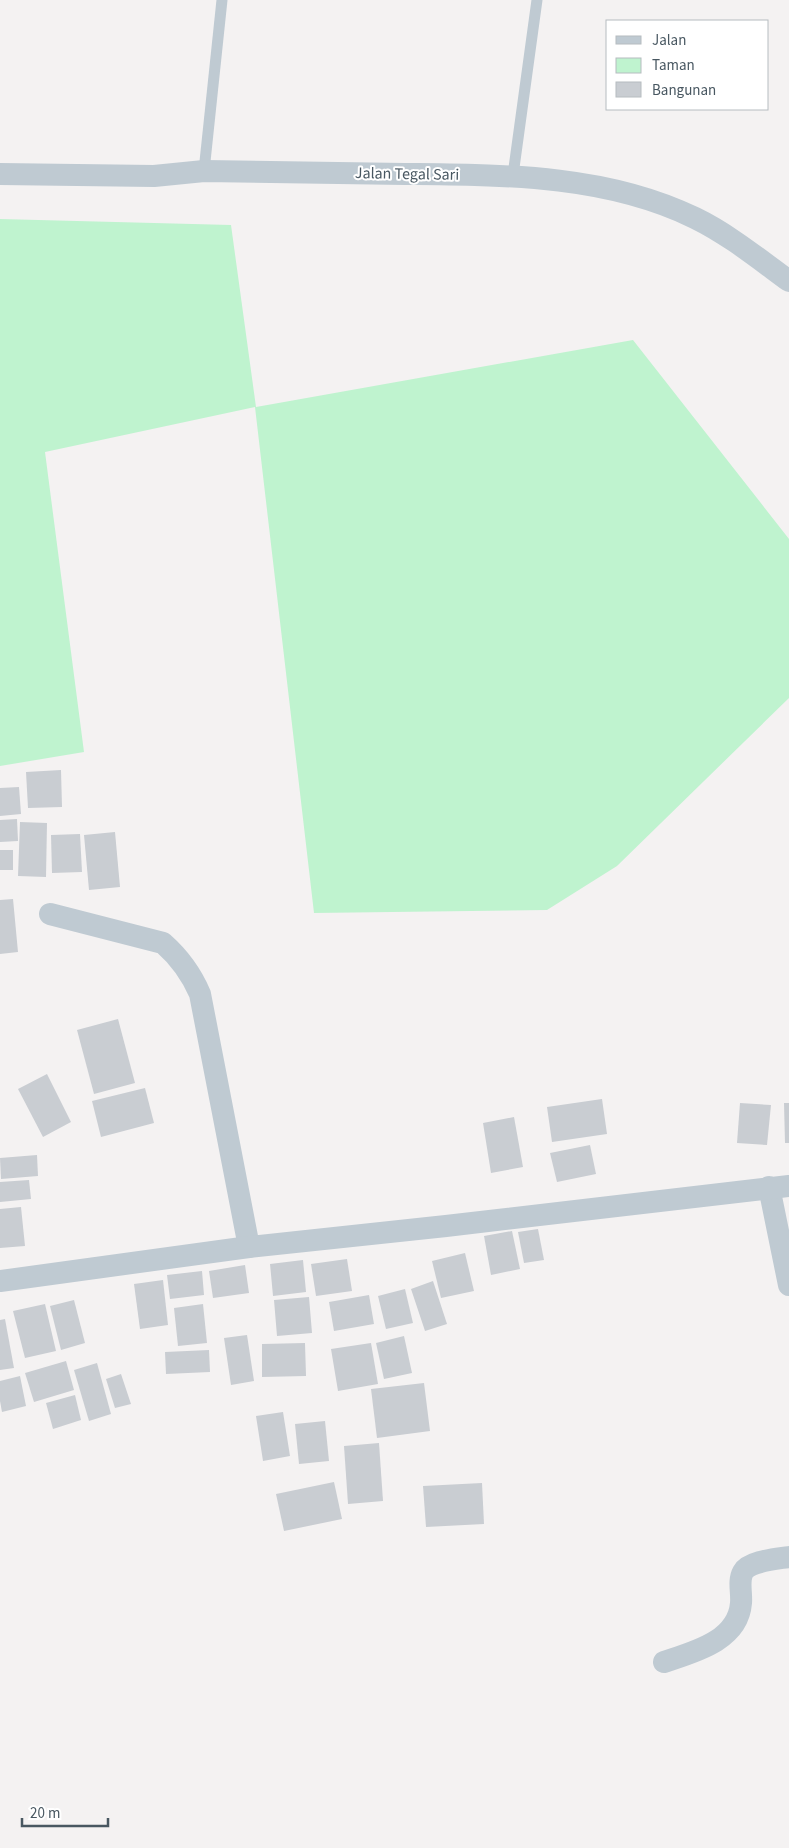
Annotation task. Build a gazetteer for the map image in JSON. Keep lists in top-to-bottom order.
{
  "streets": {
    "street": ["Jalan Tegal Sari"]
  },
  "legend": ["Jalan", "Taman", "Bangunan"],
  "scale_bar": "20 m"
}
